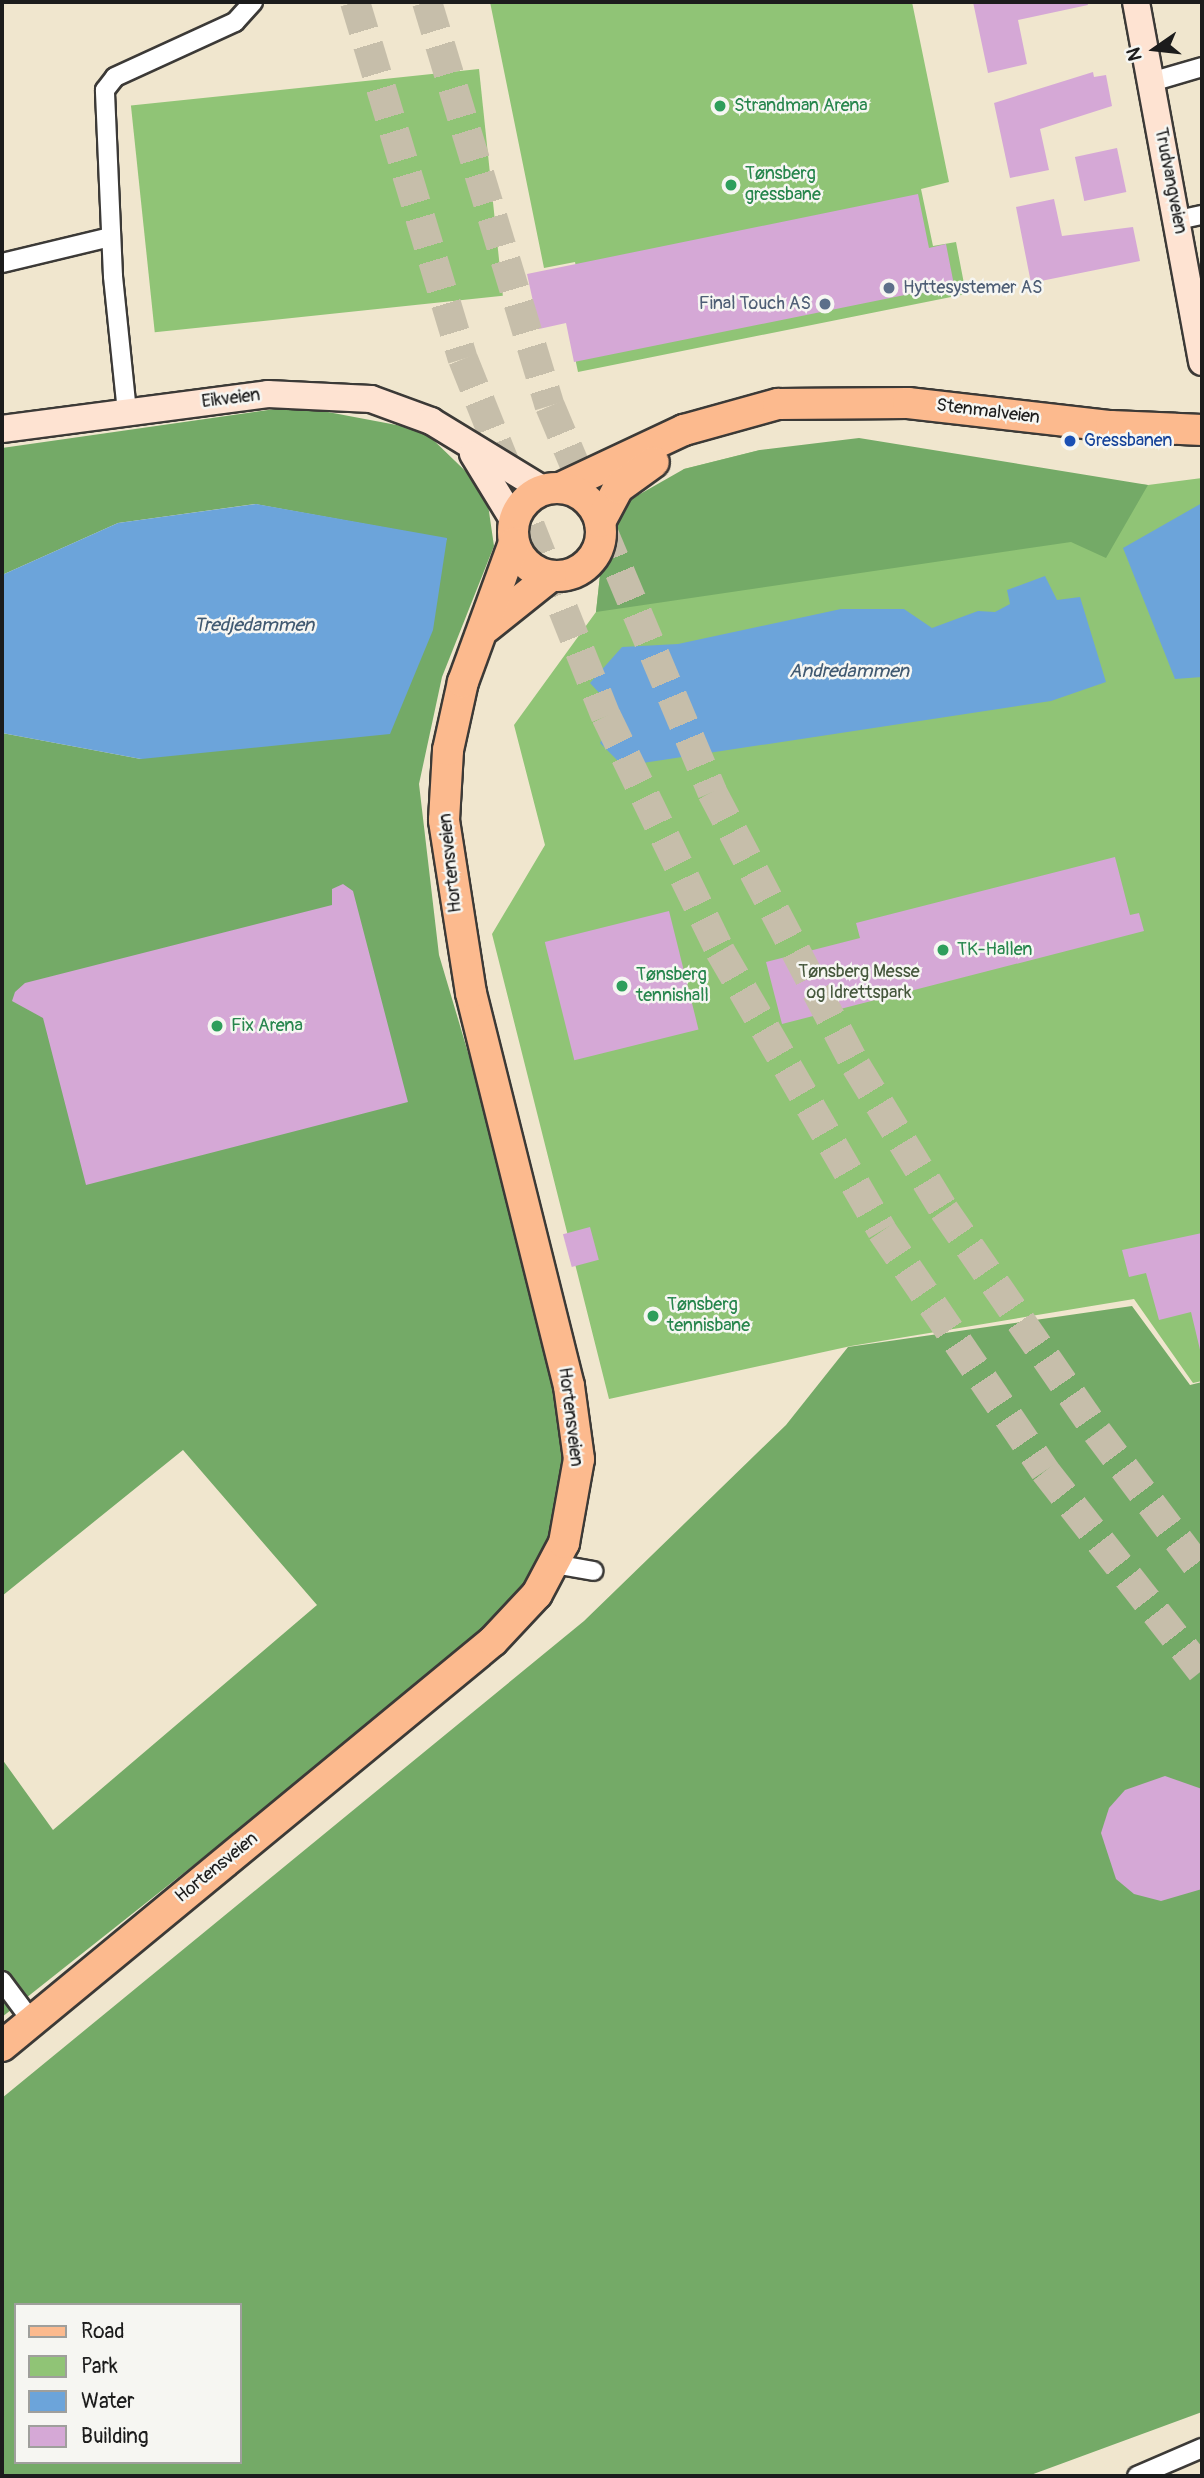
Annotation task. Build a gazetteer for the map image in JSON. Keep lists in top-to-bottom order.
{
  "streets": {
    "main road": [
      "Trudvangveien",
      "Eikveien",
      "Stenmalveien",
      "Hortensveien"
    ]
  },
  "crossings": [
    ["Eikveien", "Stenmalveien"],
    ["Eikveien", "Hortensveien"],
    ["Stenmalveien", "Hortensveien"]
  ],
  "water": ["Tredjedammen", "Andredammen"],
  "parks": ["Tønsberg Messe og Idrettspark"],
  "places": [
    "Strandman Arena",
    "Tønsberg gressbane",
    "Hyttesystemer AS",
    "Final Touch AS",
    "Gressbanen",
    "TK-Hallen",
    "Tønsberg tennishall",
    "Fix Arena",
    "Tønsberg tennisbane"
  ],
  "legend": [
    "Road",
    "Park",
    "Water",
    "Building"
  ],
  "north": "left"
}
